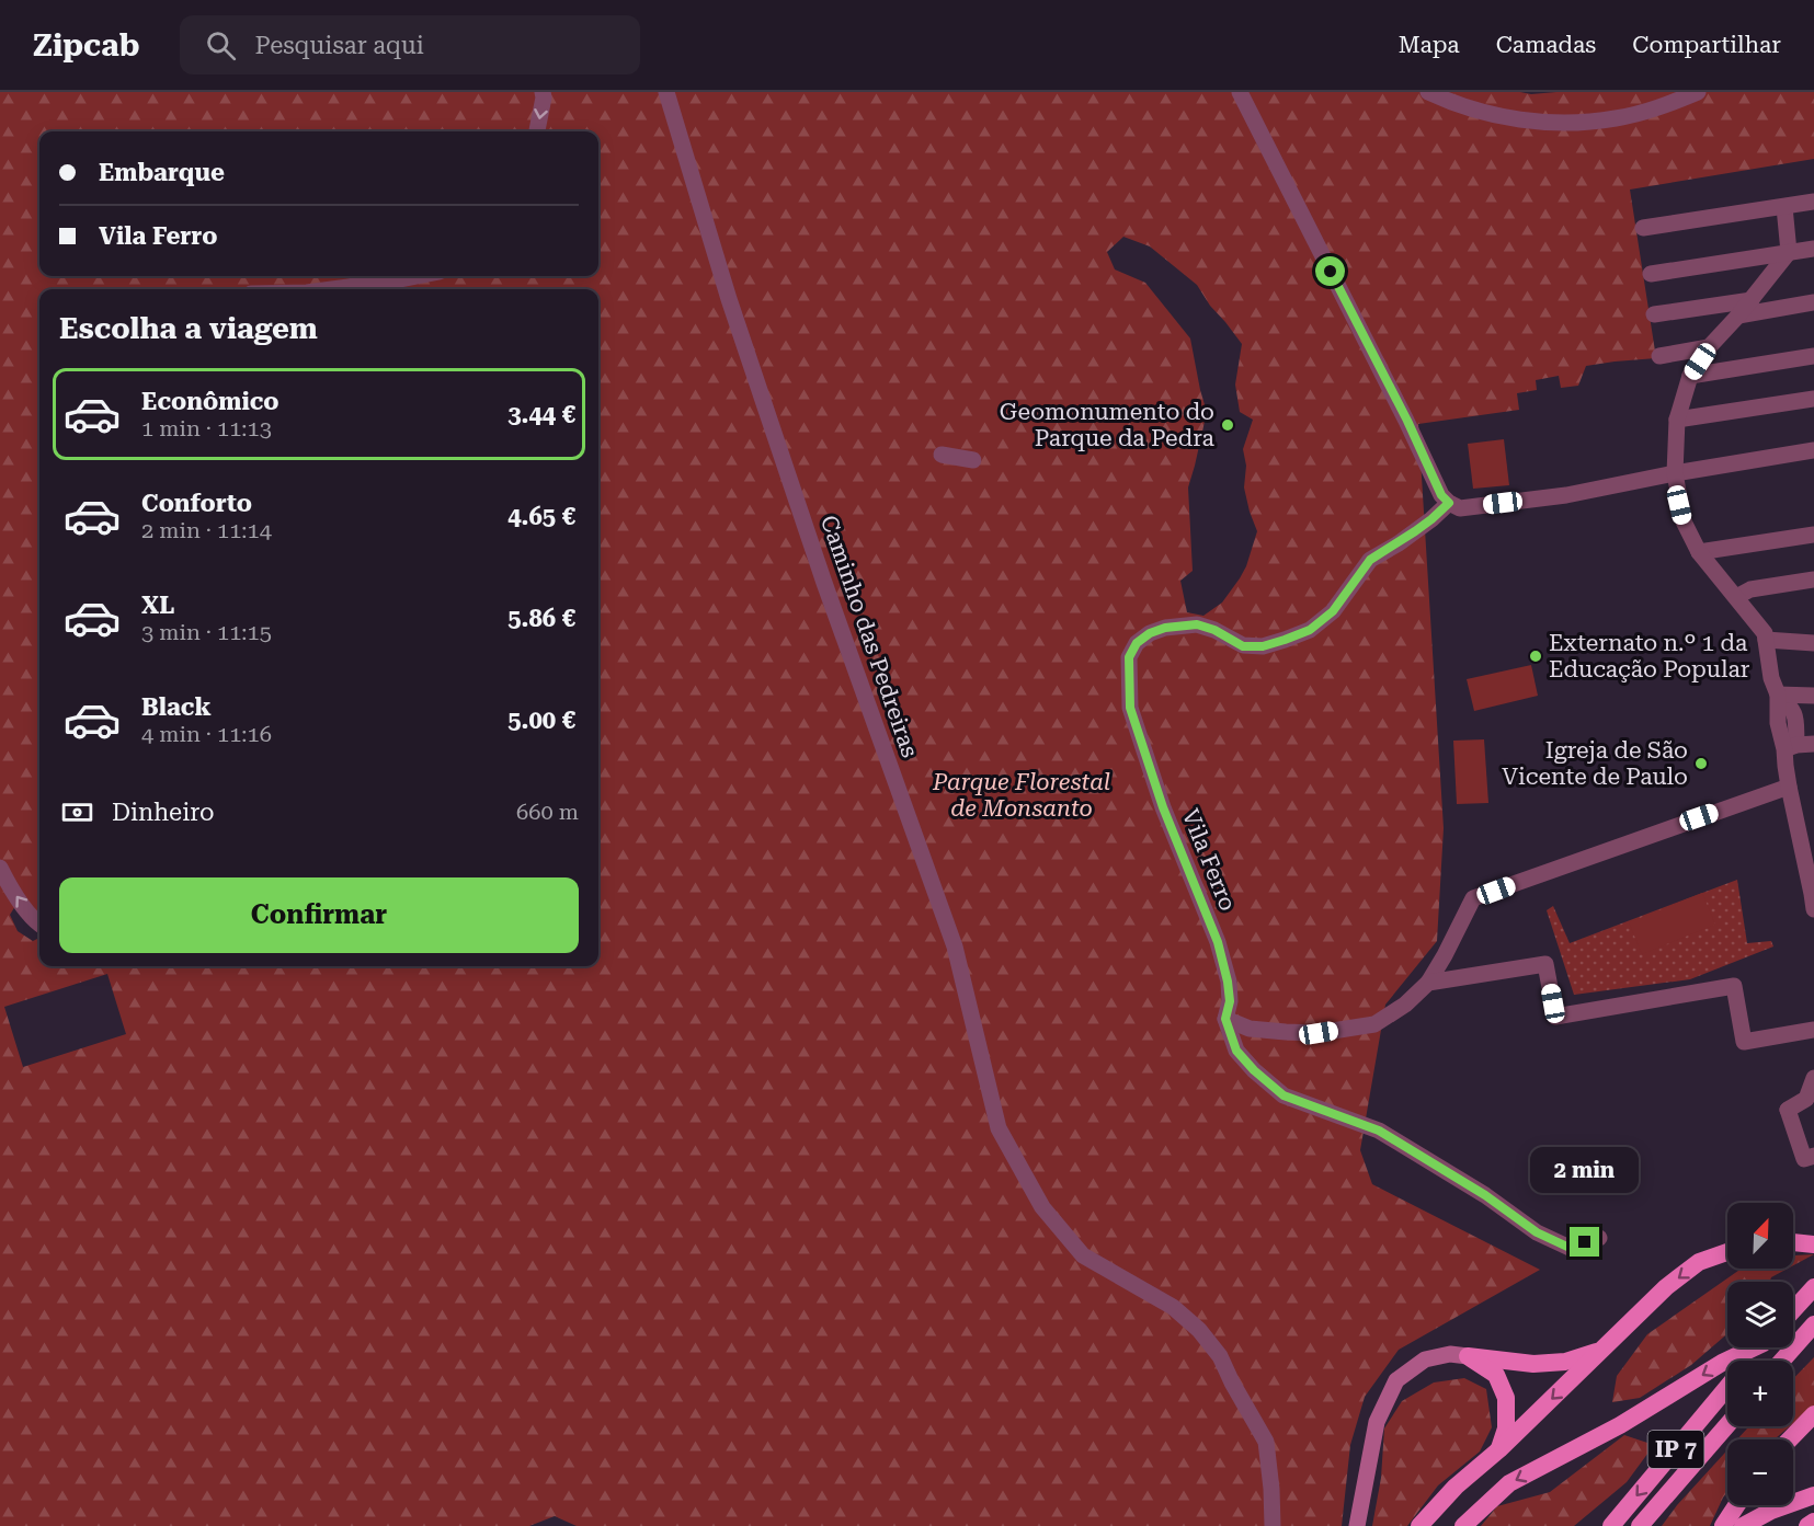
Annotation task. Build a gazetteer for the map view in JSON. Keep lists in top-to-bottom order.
{
  "streets": {
    "highway": ["IP 7"],
    "street": ["Caminho das Pedreiras", "Vila Ferro"]
  },
  "parks": ["Parque Florestal de Monsanto"],
  "places": ["Geomonumento do Parque da Pedra", "Externato n.º 1 da Educação Popular", "Igreja de São Vicente de Paulo"],
  "north": "top right",
  "page": {
    "header": "Zipcab",
    "search": "Pesquisar aqui",
    "nav": ["Mapa", "Camadas", "Compartilhar"],
    "banner": ["Embarque", "Vila Ferro"],
    "heading": "Escolha a viagem",
    "list": [
      {
        "name": "Econômico",
        "note": "1 min · 11:13",
        "value": "3.44 €"
      },
      {
        "name": "Conforto",
        "note": "2 min · 11:14",
        "value": "4.65 €"
      },
      {
        "name": "XL",
        "note": "3 min · 11:15",
        "value": "5.86 €"
      },
      {
        "name": "Black",
        "note": "4 min · 11:16",
        "value": "5.00 €"
      }
    ],
    "pay": ["Dinheiro", "660 m"],
    "buttons": "Confirmar",
    "bubble": "2 min",
    "map_buttons": ["+", "−"]
  }
}
